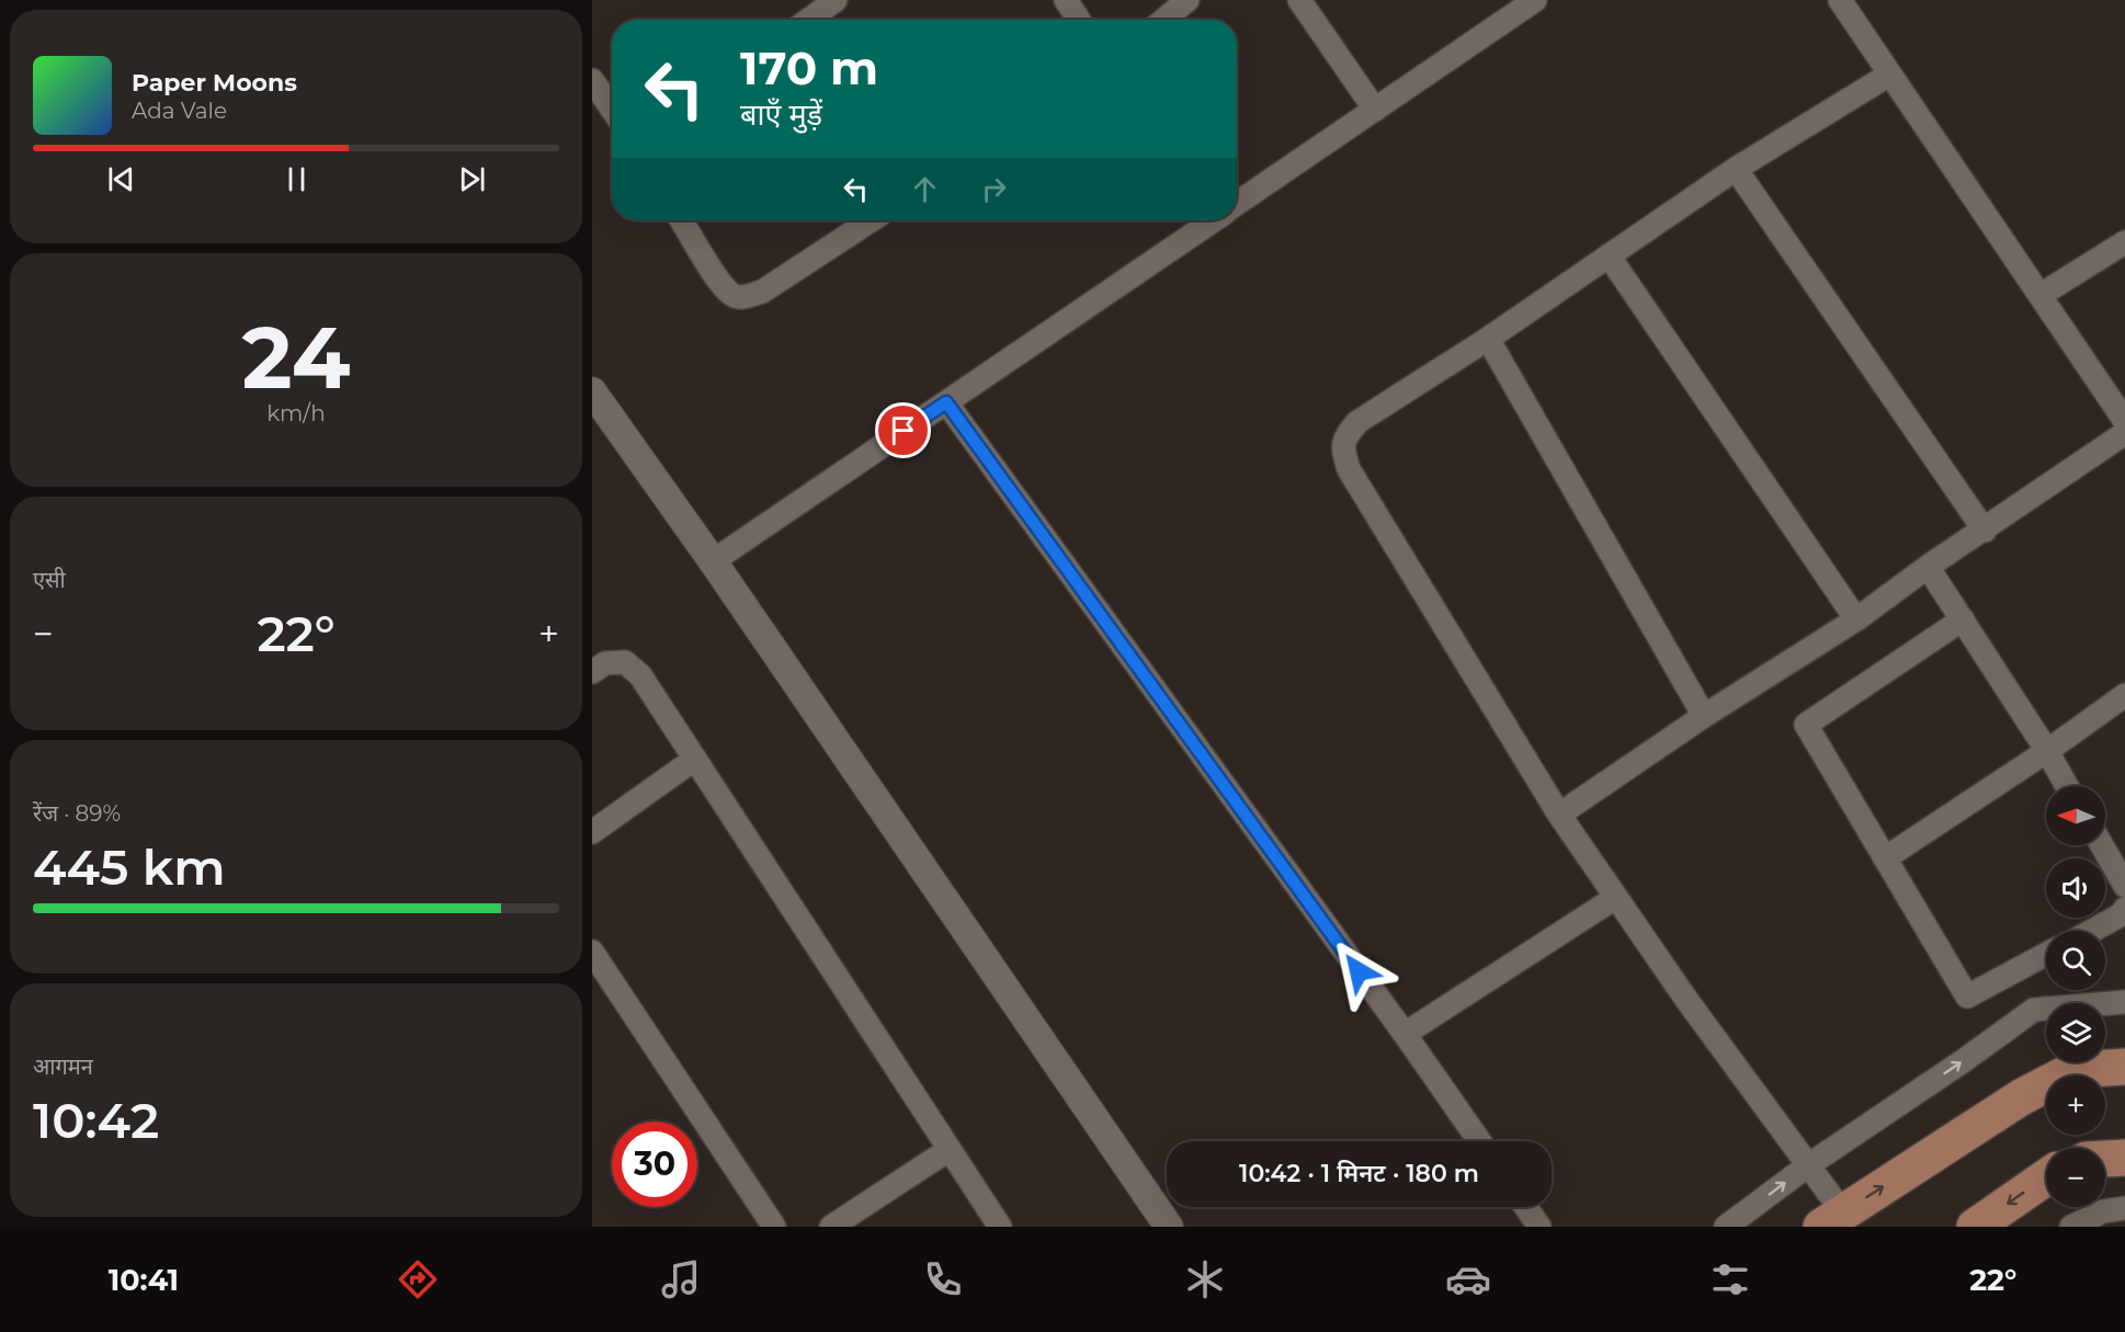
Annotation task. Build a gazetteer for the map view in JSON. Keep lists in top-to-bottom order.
{
  "north": "left",
  "page": {
    "turn": ["170 m", "बाएँ मुड़ें"],
    "song": ["Paper Moons", "Ada Vale"],
    "tile": [
      ["24", "km/h"],
      "एसी",
      ["रेंज · 89%", "445 km"],
      ["आगमन", "10:42"]
    ],
    "heat": ["−", "22°", "+"],
    "map_buttons": ["+", "−"],
    "limit": "30",
    "trip": "10:42 · 1 मिनट · 180 m",
    "tabs": ["10:41", "22°"]
  }
}
